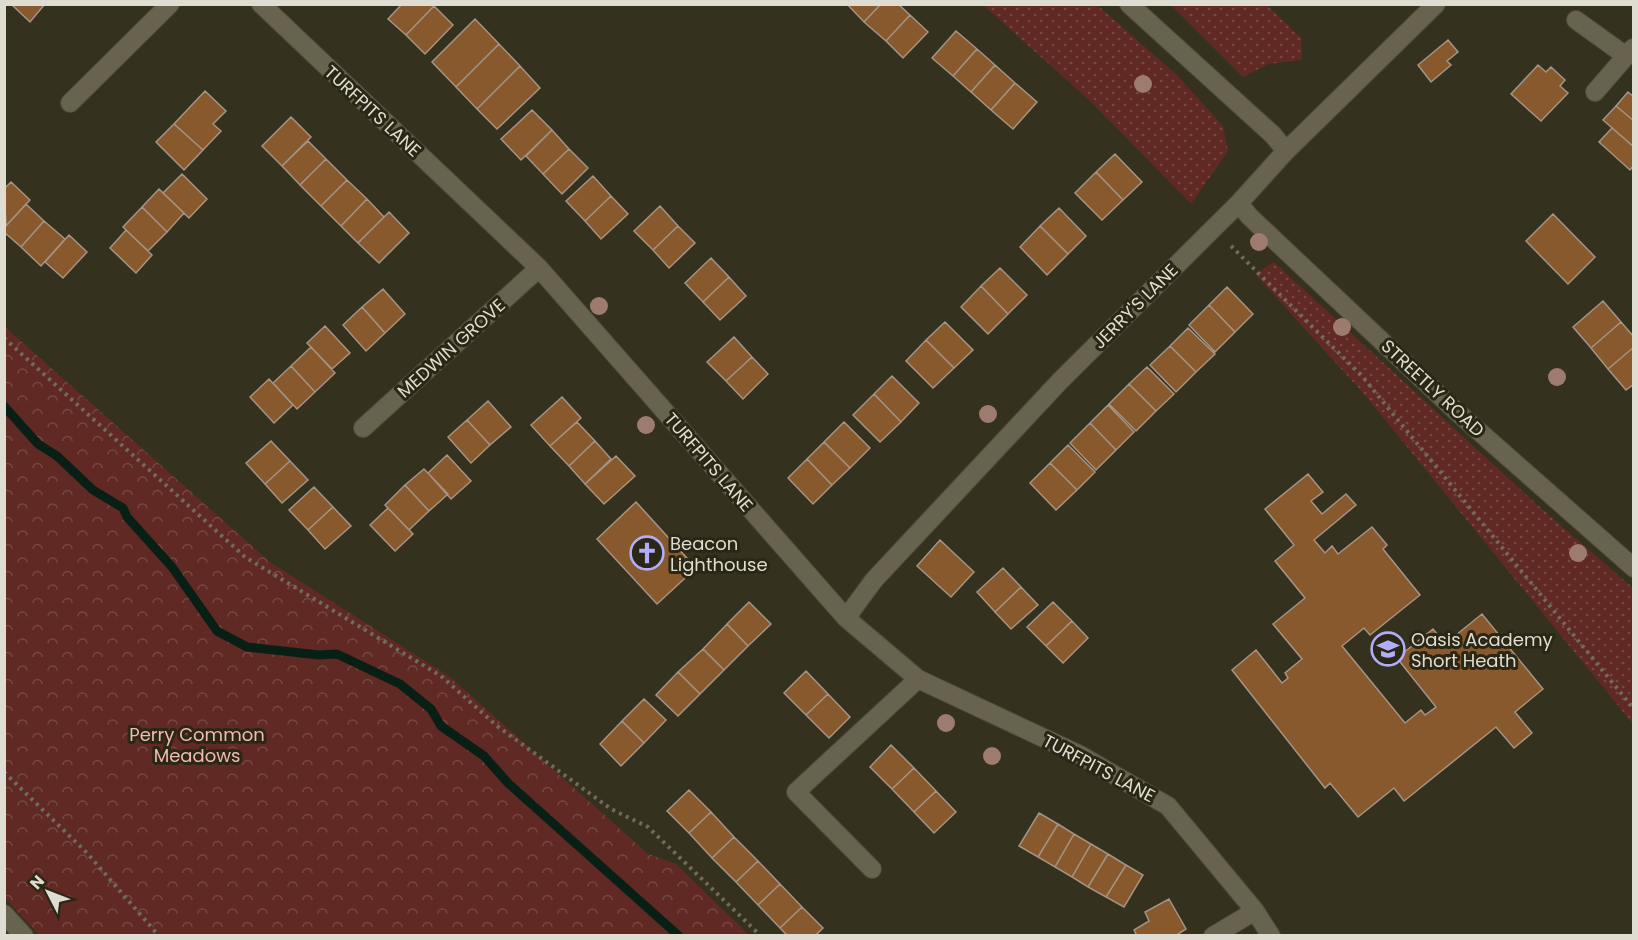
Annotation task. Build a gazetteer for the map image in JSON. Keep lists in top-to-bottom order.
{
  "streets": {
    "street": [
      "TURFPITS LANE",
      "JERRY'S LANE",
      "MEDWIN GROVE",
      "STREETLY ROAD"
    ]
  },
  "crossings": [
    ["TURFPITS LANE", "JERRY'S LANE"],
    ["TURFPITS LANE", "MEDWIN GROVE"],
    ["JERRY'S LANE", "STREETLY ROAD"]
  ],
  "parks": ["Perry Common Meadows"],
  "places": {
    "church": ["Beacon Lighthouse"],
    "school or university": ["Oasis Academy Short Heath"]
  },
  "north": "top left"
}
